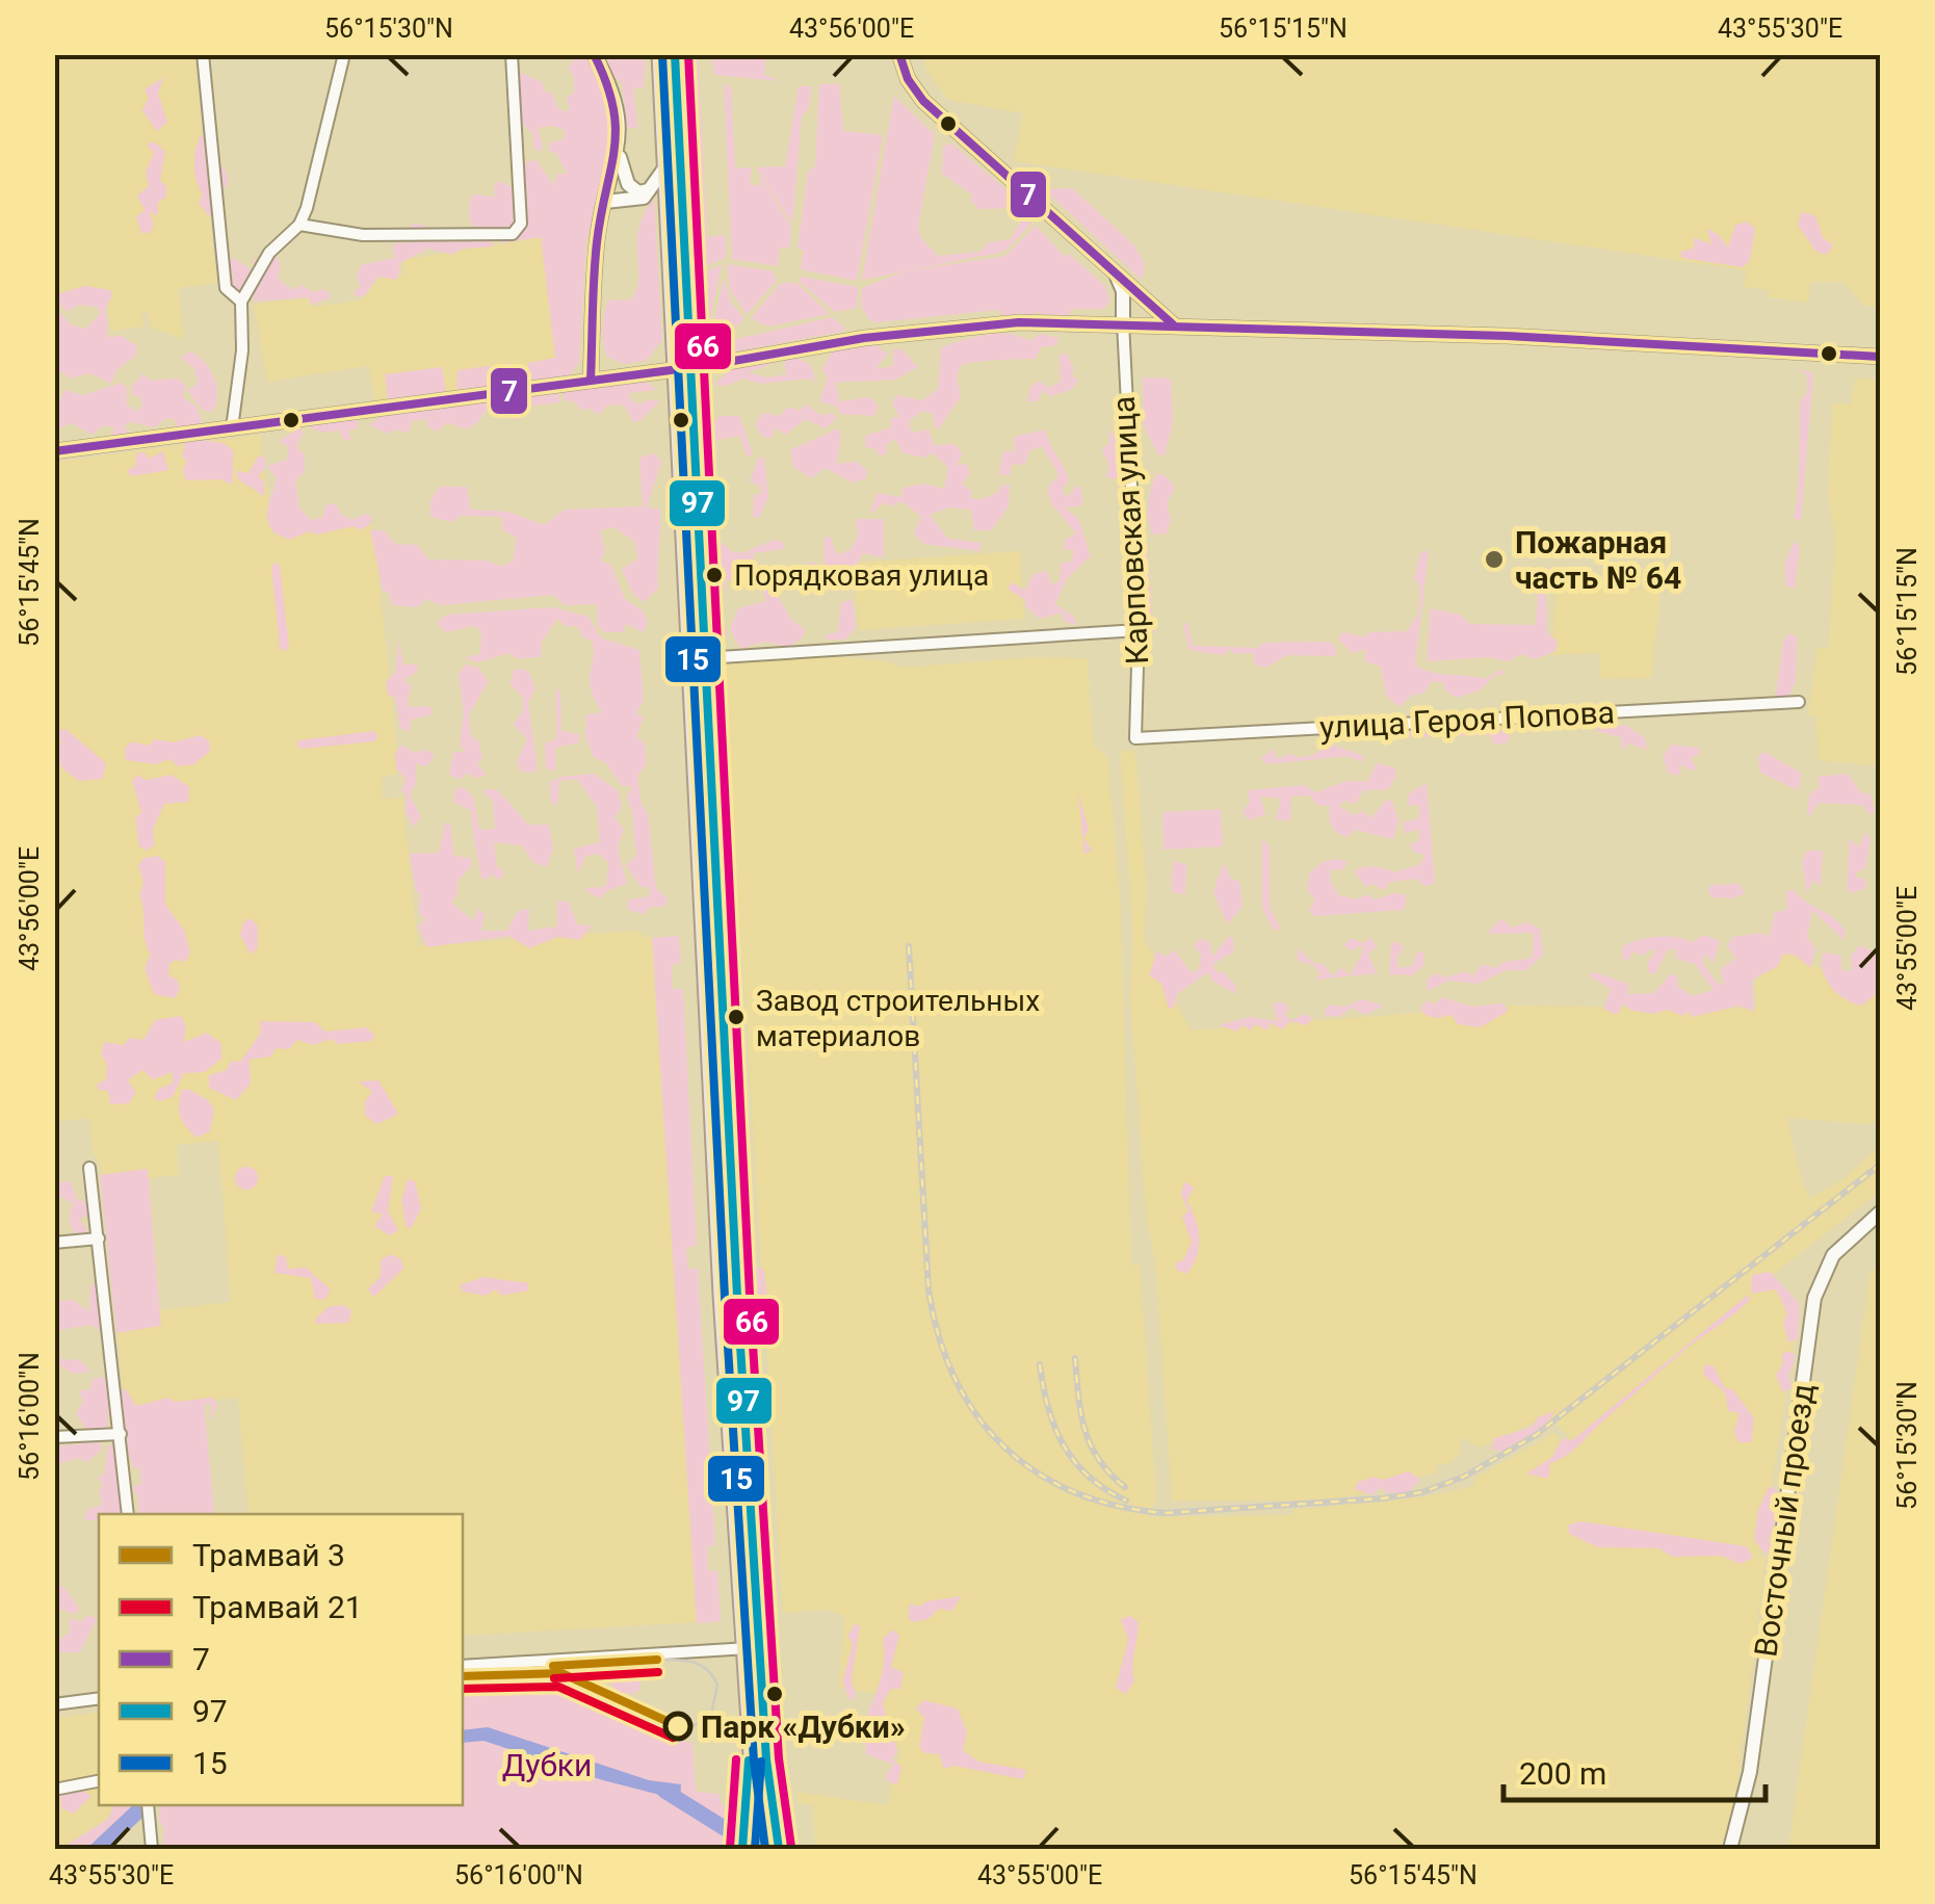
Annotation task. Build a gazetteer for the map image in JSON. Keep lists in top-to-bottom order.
{
  "streets": {
    "street": ["Карповская улица", "улица Героя Попова", "Восточный проезд"]
  },
  "crossings": [
    ["Карповская улица", "улица Героя Попова"]
  ],
  "parks": ["Дубки"],
  "places": [
    "Пожарная часть № 64",
    "Порядковая улица",
    "Завод строительных материалов",
    "Парк «Дубки»"
  ],
  "lines": [
    "transit line 7",
    "transit line 97",
    "transit line 66",
    "transit line 15",
    "tram line 3",
    "tram line 21"
  ],
  "legend": [
    "Трамвай 3",
    "Трамвай 21",
    "7",
    "97",
    "15"
  ],
  "scale_bar": "200 m",
  "coordinates": [
    "56°15'30\"N",
    "43°56'00\"E",
    "56°15'15\"N",
    "43°55'30\"E",
    "56°15'45\"N",
    "43°55'00\"E",
    "56°16'00\"N"
  ]
}
